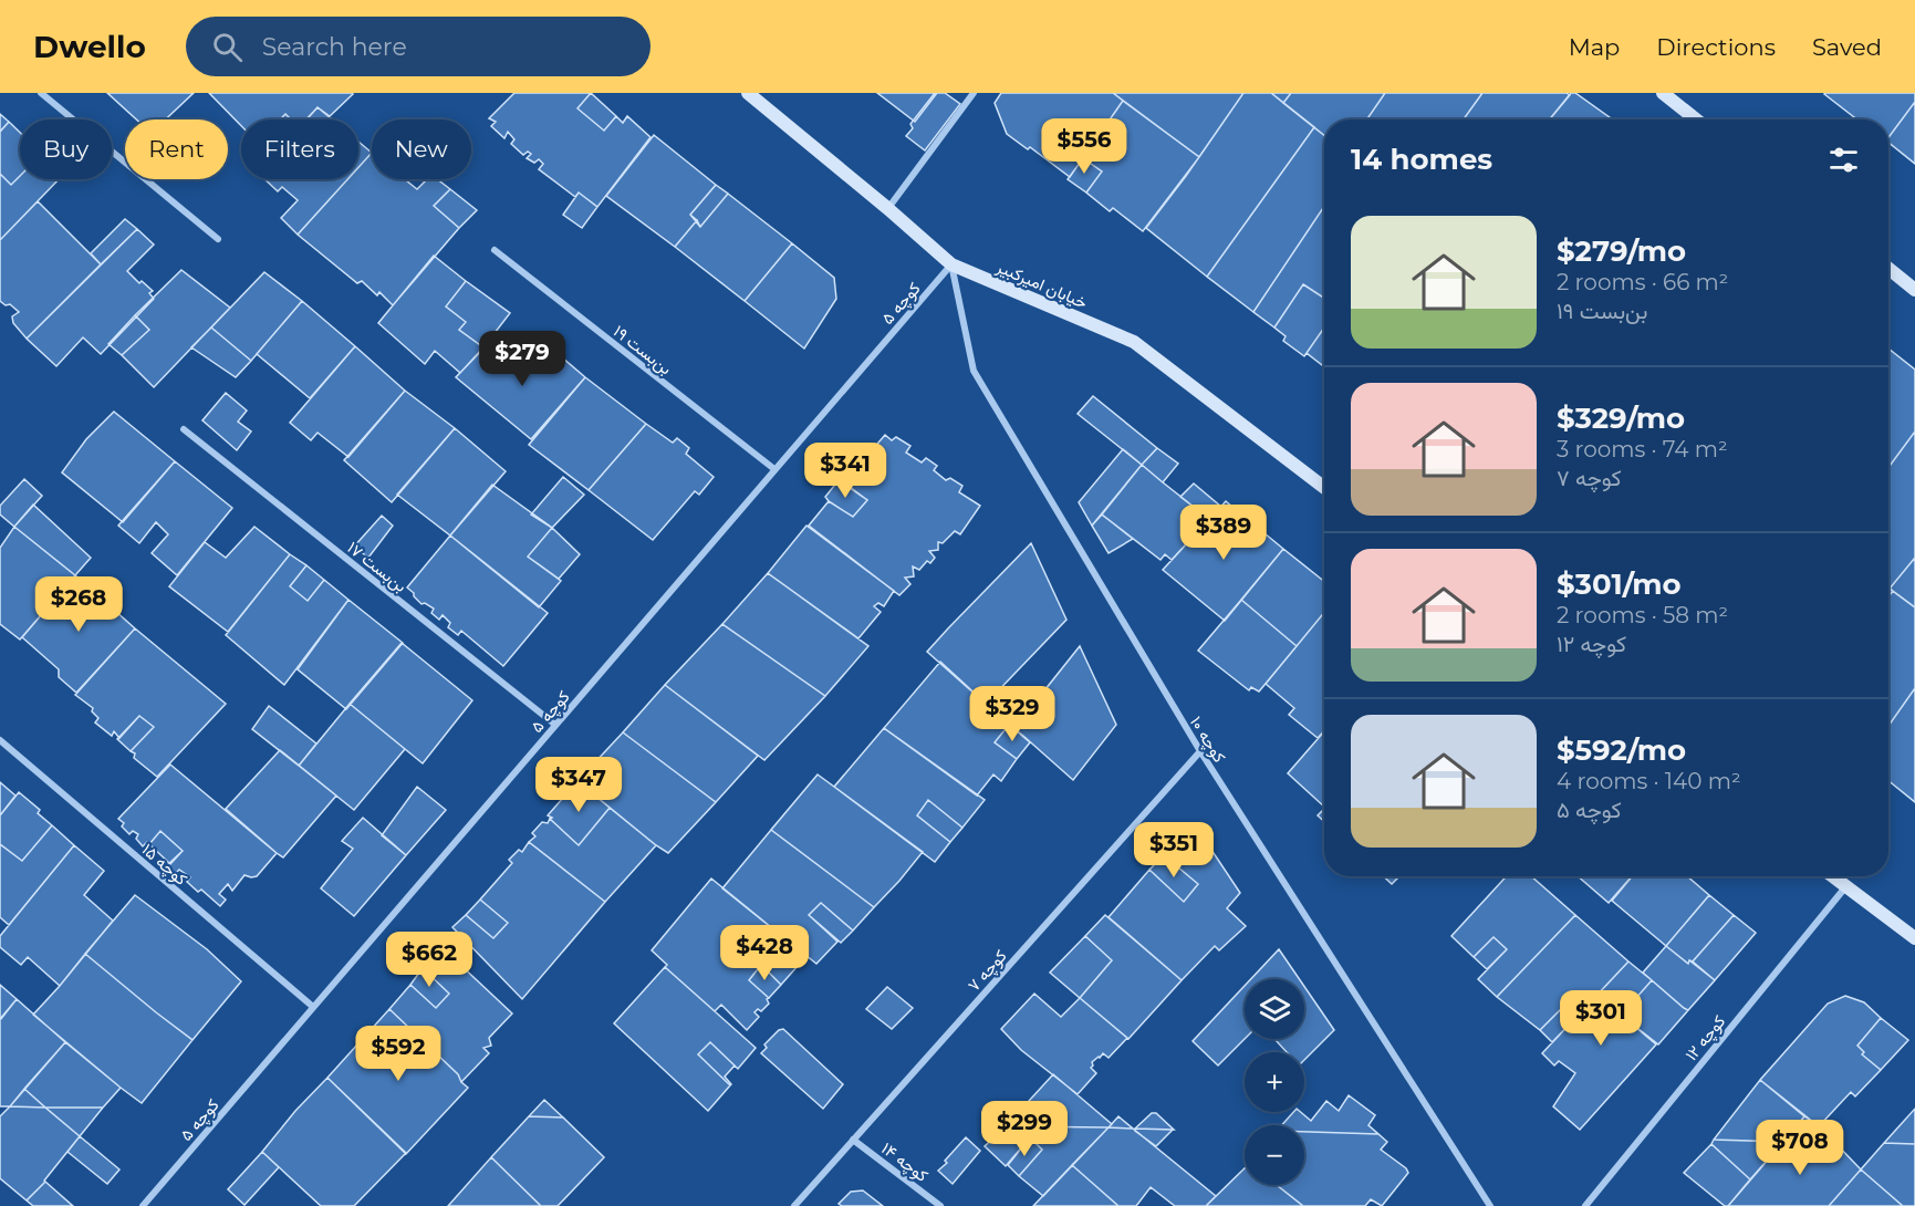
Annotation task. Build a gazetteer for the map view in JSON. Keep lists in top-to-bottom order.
{
  "streets": {
    "street": [
      "خیابان امیرکبیر",
      "کوچه ۵",
      "بن‌بست ۱۹",
      "بن‌بست ۱۷",
      "کوچه ۱۰",
      "کوچه ۱۵",
      "کوچه ۷",
      "کوچه ۱۲",
      "کوچه ۱۴"
    ]
  },
  "crossings": [
    ["خیابان امیرکبیر", "کوچه ۵"],
    ["خیابان امیرکبیر", "کوچه ۱۰"],
    ["کوچه ۵", "بن‌بست ۱۹"],
    ["کوچه ۵", "بن‌بست ۱۷"],
    ["کوچه ۵", "کوچه ۱۰"],
    ["کوچه ۵", "کوچه ۱۵"],
    ["کوچه ۱۰", "کوچه ۷"],
    ["کوچه ۷", "کوچه ۱۴"]
  ],
  "page": {
    "header": "Dwello",
    "search": "Search here",
    "nav": ["Map", "Directions", "Saved"],
    "price": [
      "$556",
      "$279",
      "$341",
      "$389",
      "$268",
      "$329",
      "$347",
      "$351",
      "$428",
      "$662",
      "$301",
      "$592",
      "$299",
      "$708"
    ],
    "chip": [
      "Buy",
      "Rent",
      "Filters",
      "New"
    ],
    "heading": "14 homes",
    "list": [
      {
        "name": "$279/mo",
        "note": "2 rooms · 66 m² · بن‌بست ۱۹"
      },
      {
        "name": "$329/mo",
        "note": "3 rooms · 74 m² · کوچه ۷"
      },
      {
        "name": "$301/mo",
        "note": "2 rooms · 58 m² · کوچه ۱۲"
      },
      {
        "name": "$592/mo",
        "note": "4 rooms · 140 m² · کوچه ۵"
      }
    ],
    "map_buttons": ["+", "−"]
  }
}
